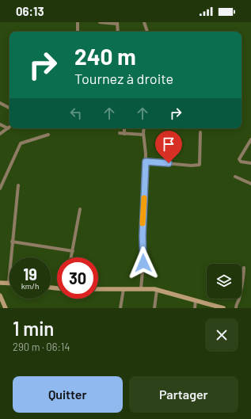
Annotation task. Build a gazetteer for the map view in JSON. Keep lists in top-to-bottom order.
{
  "page": {
    "status": "06:13",
    "turn": ["240 m", "Tournez à droite"],
    "speed": "19 km/h",
    "limit": "30",
    "heading": ["1 min", "290 m · 06:14"],
    "buttons": ["Quitter", "Partager"]
  }
}
